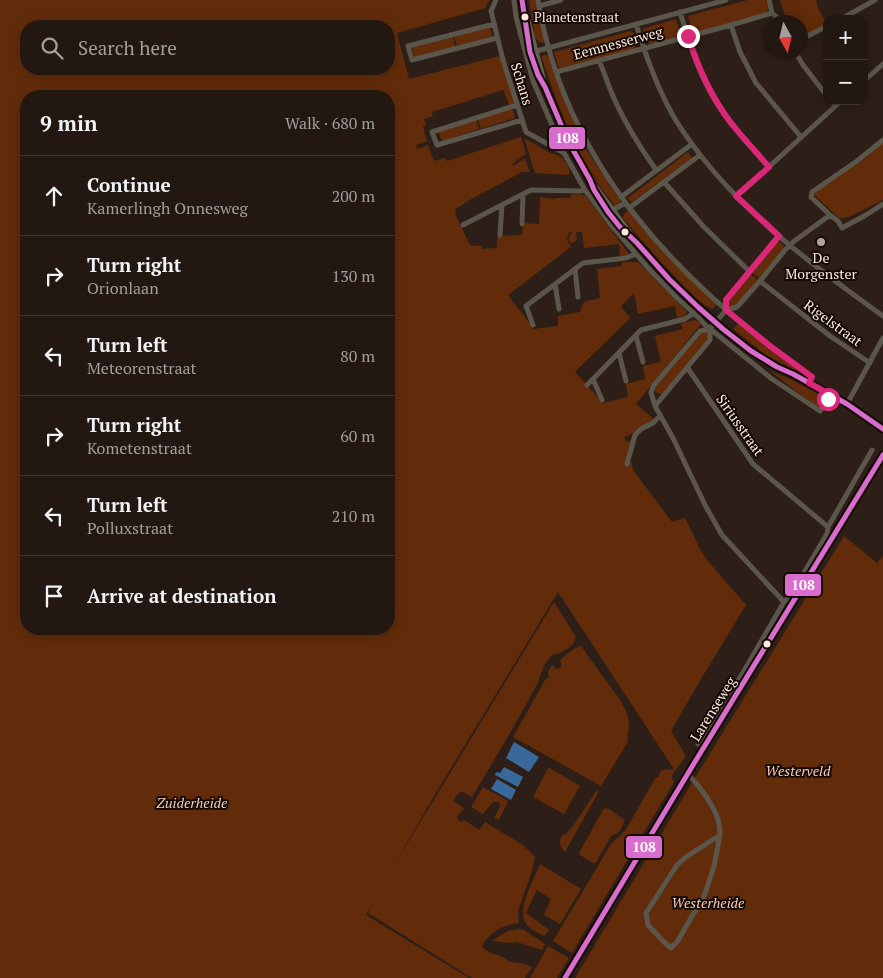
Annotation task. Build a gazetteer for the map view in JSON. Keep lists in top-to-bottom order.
{
  "streets": {
    "main road": ["Larenseweg"],
    "street": [
      "Eemnesserweg",
      "Schans",
      "Rigelstraat",
      "Siriusstraat"
    ]
  },
  "crossings": [
    ["Siriusstraat", "Larenseweg"]
  ],
  "parks": ["Westerveld", "Zuiderheide", "Westerheide"],
  "places": ["Planetenstraat", "De Morgenster"],
  "lines": ["transit line 108"],
  "north": "bottom",
  "page": {
    "map_buttons": ["+", "−"],
    "search": "Search here",
    "heading": ["9 min", "Walk · 680 m"],
    "list": [
      ["Continue", "Kamerlingh Onnesweg", "200 m"],
      ["Turn right", "Orionlaan", "130 m"],
      ["Turn left", "Meteorenstraat", "80 m"],
      ["Turn right", "Kometenstraat", "60 m"],
      ["Turn left", "Polluxstraat", "210 m"],
      "Arrive at destination"
    ]
  }
}
